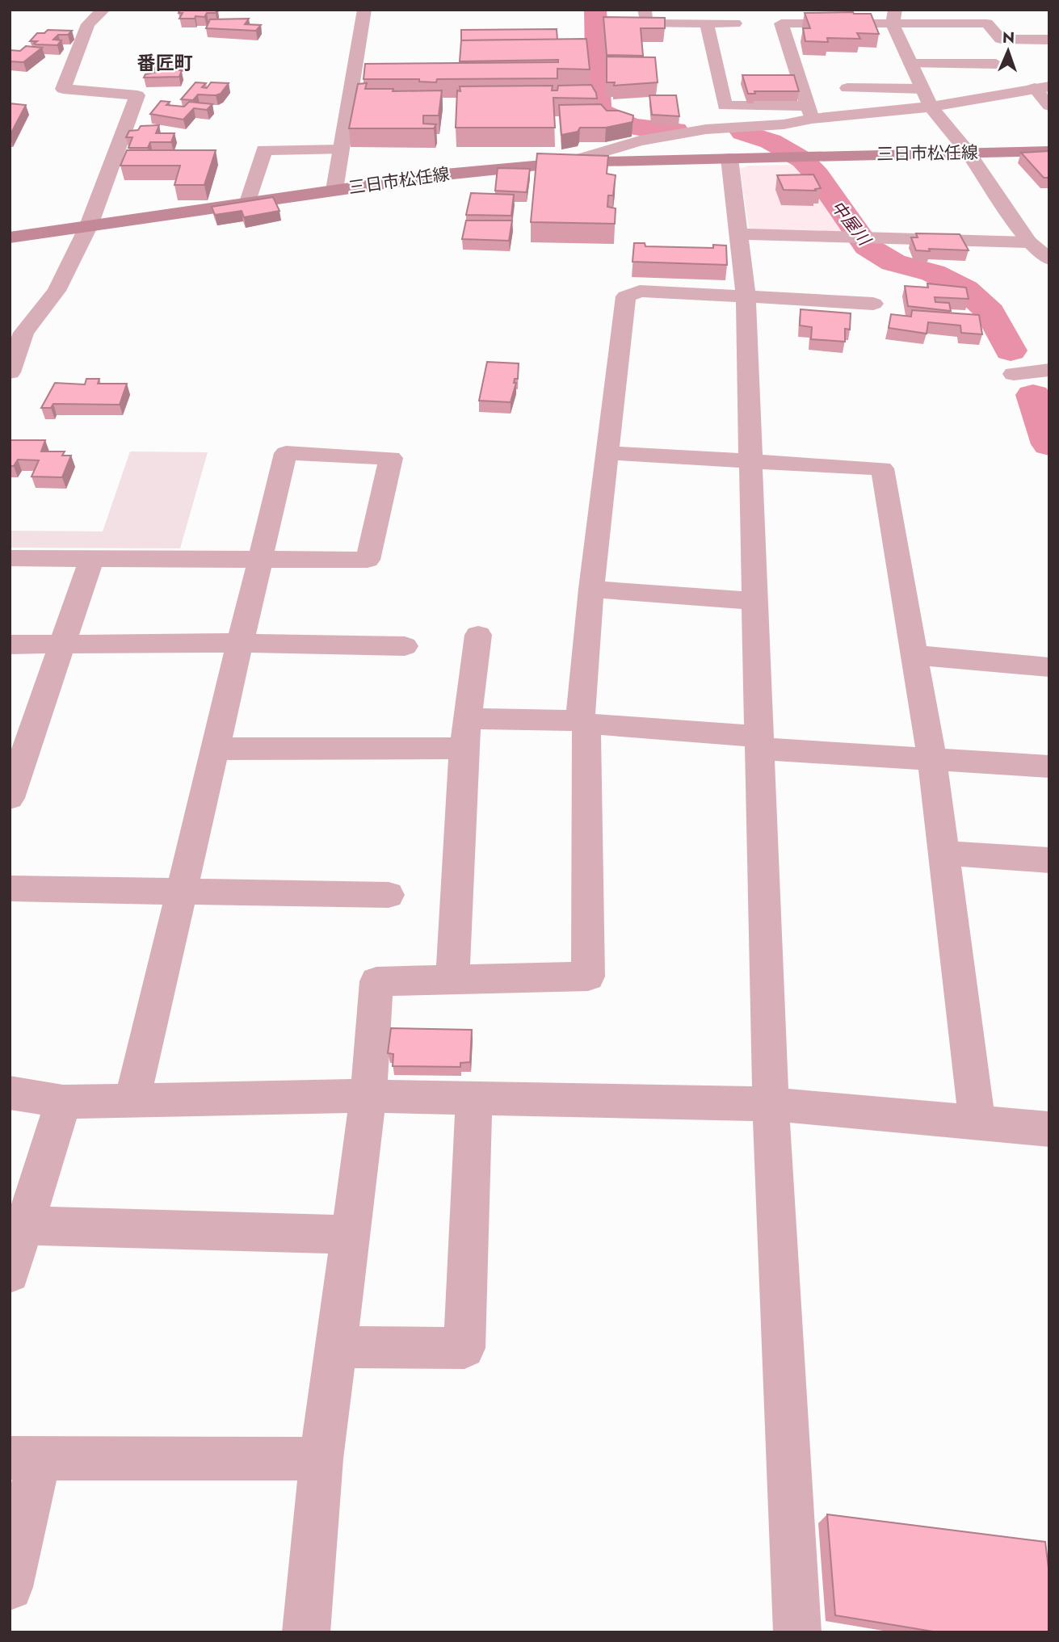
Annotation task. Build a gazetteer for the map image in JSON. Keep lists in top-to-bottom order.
{
  "streets": {
    "main road": ["三日市松任線"]
  },
  "districts": ["番匠町"],
  "water": ["中屋川"],
  "north": "top"
}
